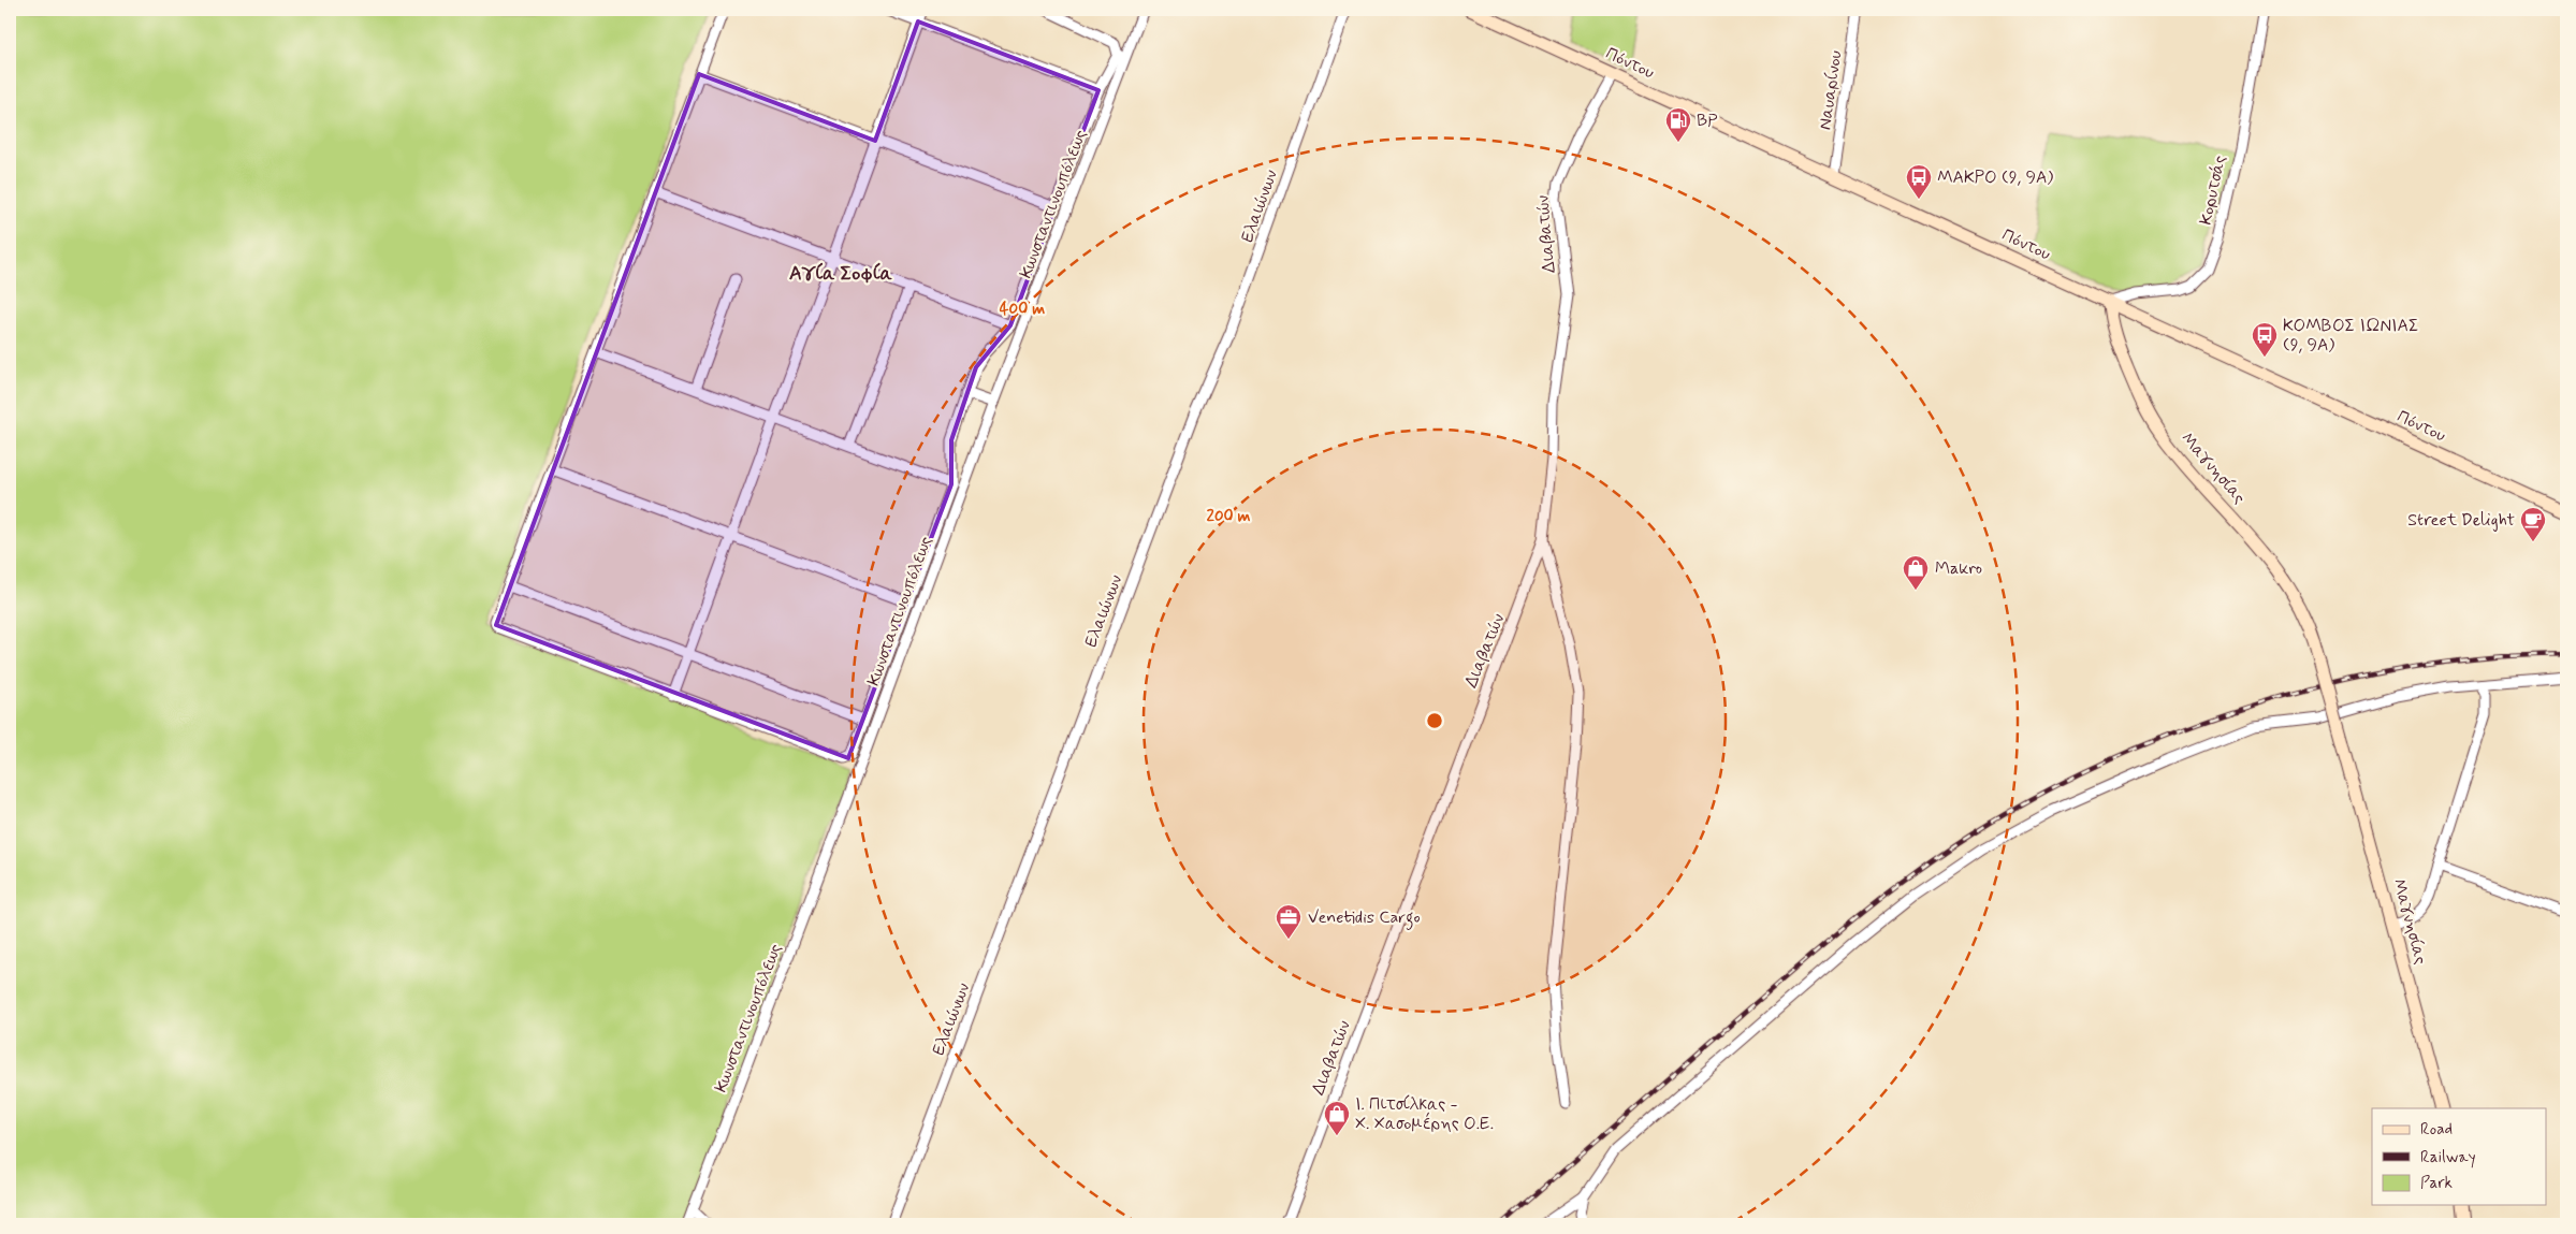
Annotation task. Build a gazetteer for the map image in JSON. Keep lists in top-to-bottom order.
{
  "streets": {
    "street": [
      "Πόντου",
      "Ναυαρίνου",
      "Κορυτσάς",
      "Κωνσταντινουπόλεως",
      "Ελαιώνων",
      "Διαβατών",
      "Μαγνησίας"
    ]
  },
  "crossings": [
    ["Πόντου", "Ναυαρίνου"],
    ["Πόντου", "Κορυτσάς"],
    ["Πόντου", "Διαβατών"],
    ["Πόντου", "Μαγνησίας"],
    ["Κορυτσάς", "Μαγνησίας"]
  ],
  "districts": ["Αγία Σοφία"],
  "places": {
    "fuel station": ["BP"],
    "bus stop": ["ΜΑΚΡΟ (9, 9Α)", "ΚΟΜΒΟΣ ΙΩΝΙΑΣ (9, 9Α)"],
    "cafe": ["Street Delight"],
    "shop": ["Makro", "Ι. Πιτσίλκας - Χ. Χασομέρης Ο.Ε."],
    "office": ["Venetidis Cargo"]
  },
  "legend": ["Road", "Railway", "Park"],
  "rings": ["400 m", "200 m"]
}
